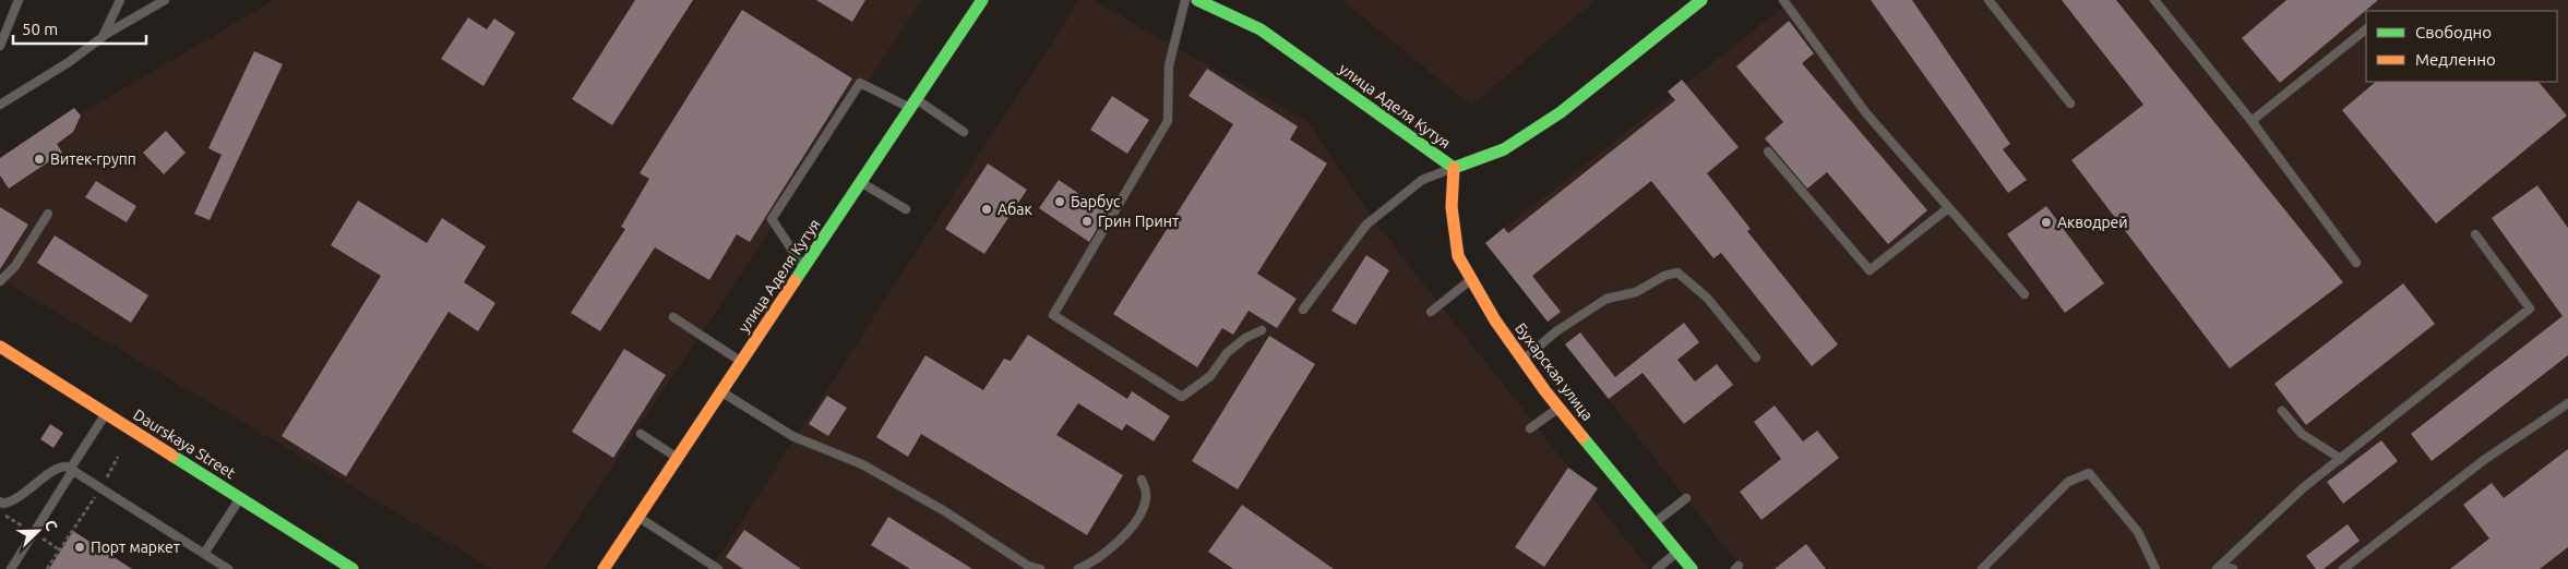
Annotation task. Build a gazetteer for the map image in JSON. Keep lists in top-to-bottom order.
{
  "streets": {
    "street": ["улица Аделя Кутуя", "Бухарская улица", "Daurskaya Street"]
  },
  "crossings": [
    ["улица Аделя Кутуя", "Бухарская улица"]
  ],
  "places": [
    "Витек-групп",
    "Барбус",
    "Абак",
    "Грин Принт",
    "Акводрей",
    "Порт маркет"
  ],
  "legend": ["Свободно", "Медленно"],
  "scale_bar": "50 m",
  "north": "top right"
}
